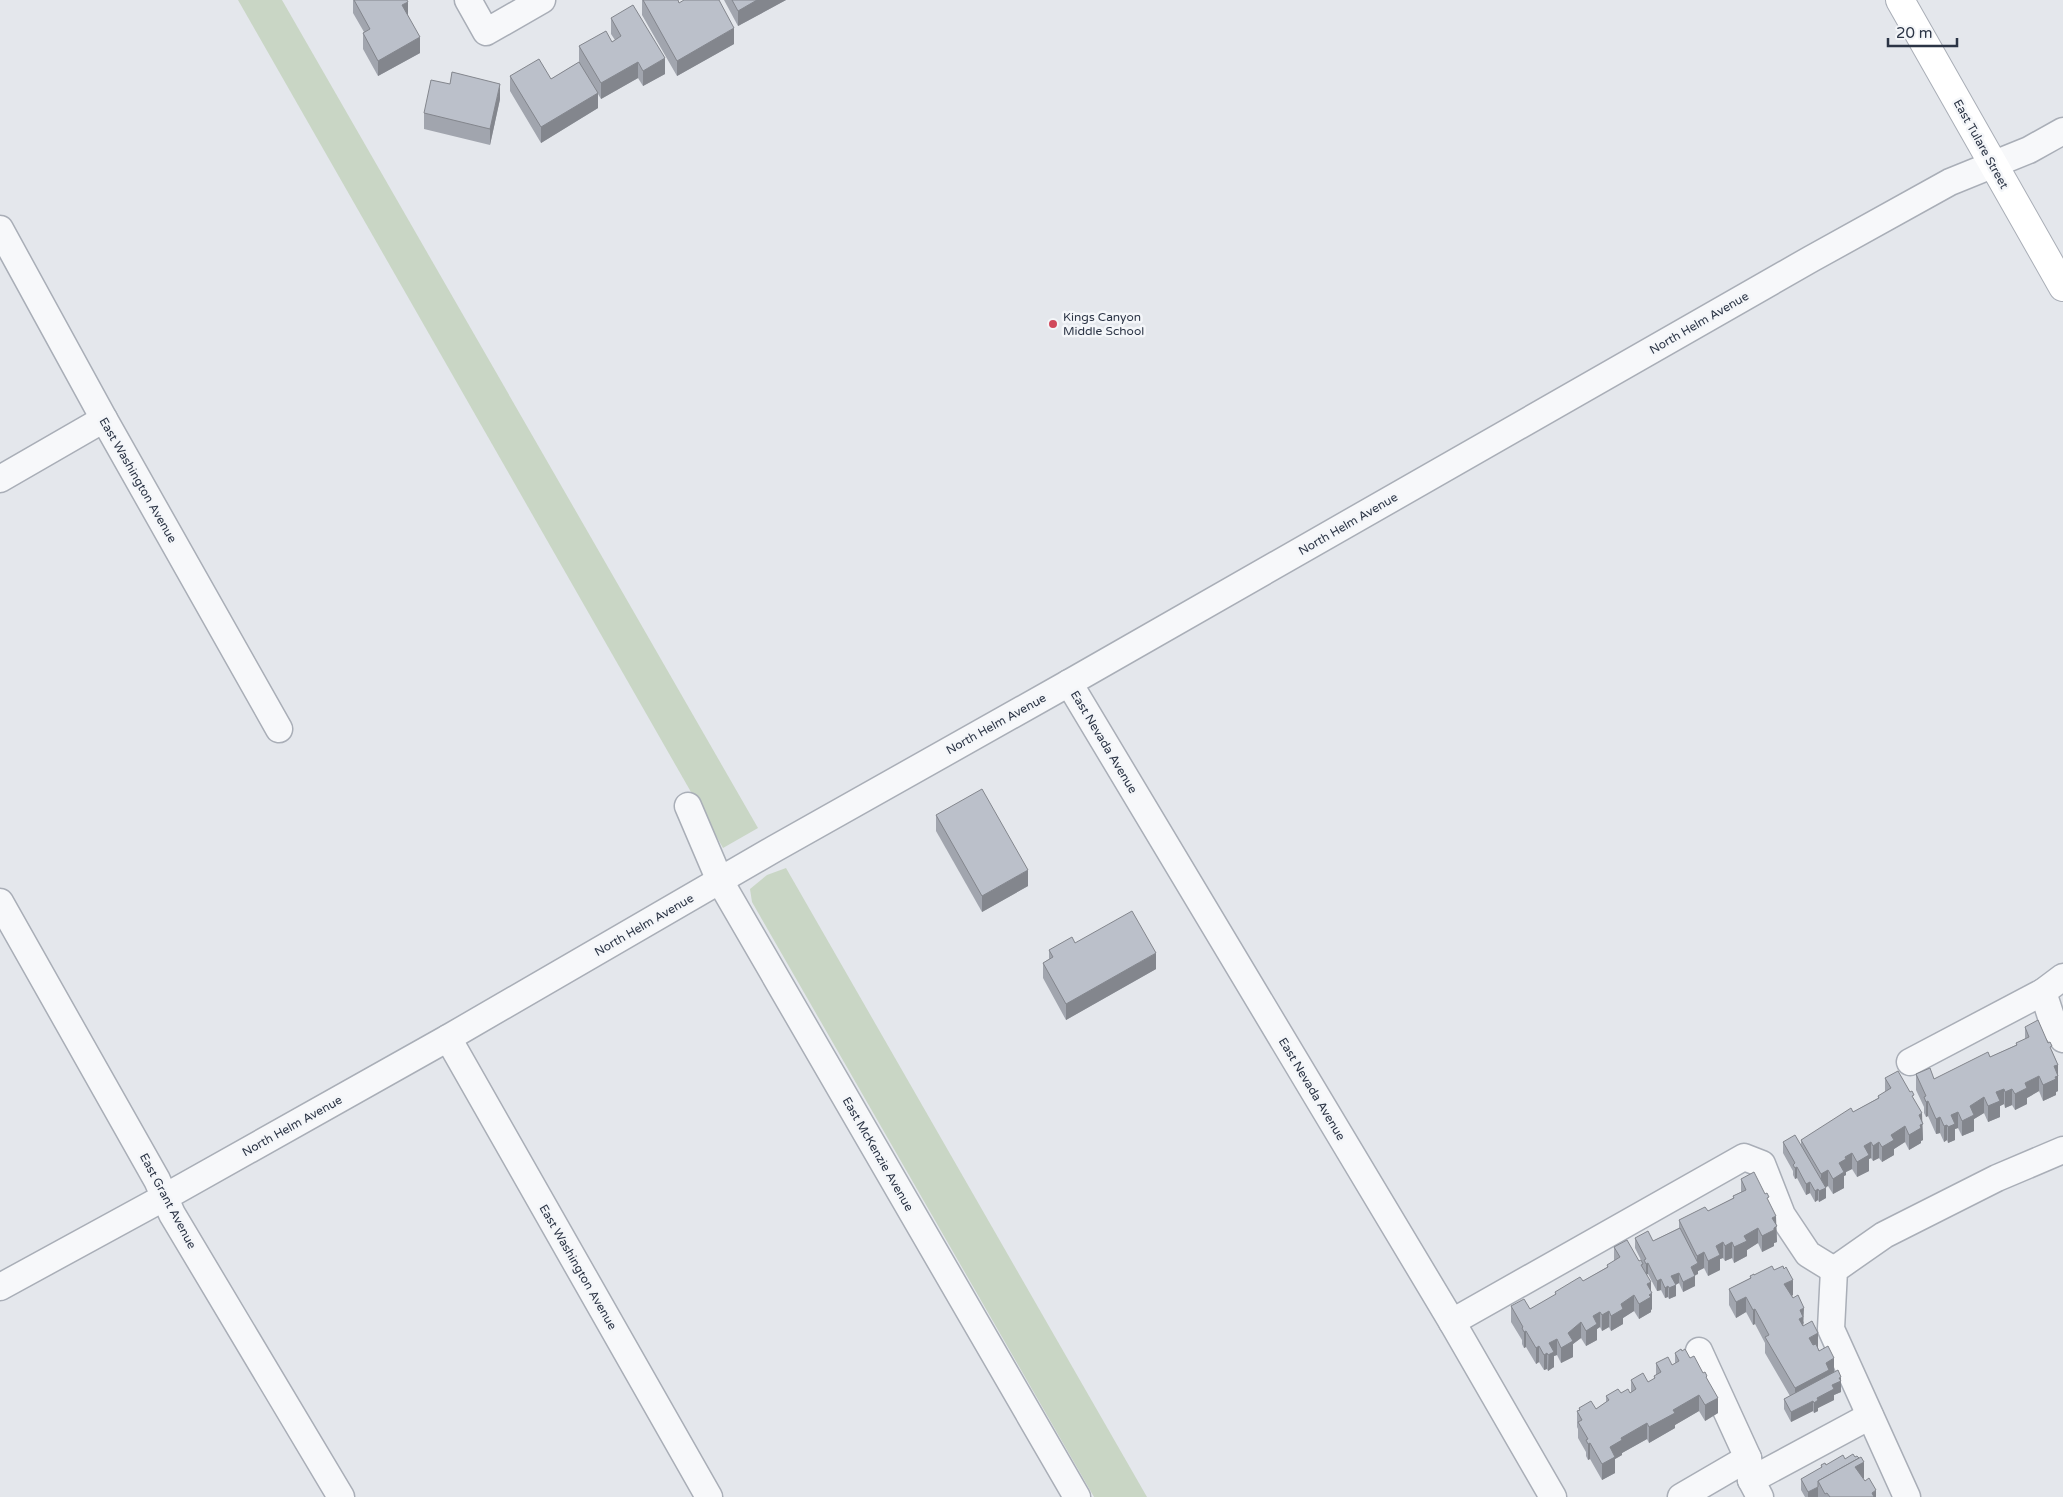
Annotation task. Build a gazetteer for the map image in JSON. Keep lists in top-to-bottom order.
{
  "streets": {
    "main road": ["East Tulare Street"],
    "street": [
      "North Helm Avenue",
      "East Washington Avenue",
      "East Nevada Avenue",
      "East McKenzie Avenue",
      "East Grant Avenue"
    ]
  },
  "crossings": [
    ["East Tulare Street", "North Helm Avenue"],
    ["North Helm Avenue", "East Washington Avenue"],
    ["North Helm Avenue", "East Nevada Avenue"],
    ["North Helm Avenue", "East McKenzie Avenue"],
    ["North Helm Avenue", "East Grant Avenue"]
  ],
  "places": ["Kings Canyon Middle School"],
  "scale_bar": "20 m"
}
